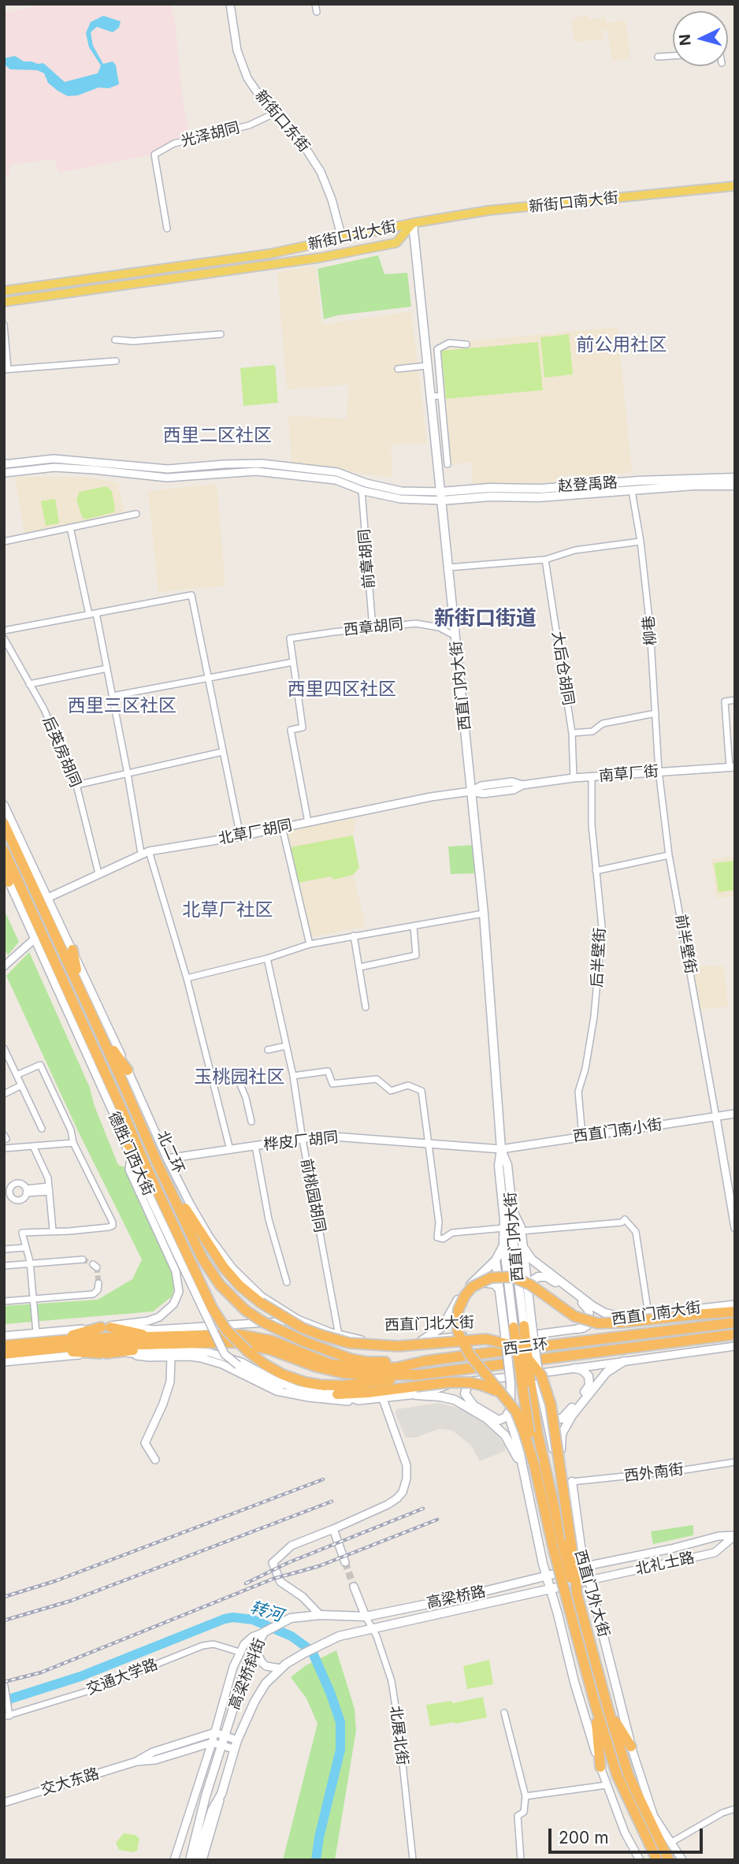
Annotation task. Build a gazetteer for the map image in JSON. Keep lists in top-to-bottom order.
{
  "streets": {
    "highway": ["北二环", "西二环", "西直门外大街"],
    "main road": [
      "新街口南大街",
      "新街口北大街",
      "赵登禹路",
      "西直门内大街",
      "高梁桥路",
      "高梁桥斜街"
    ],
    "street": [
      "新街口东街",
      "光泽胡同",
      "前章胡同",
      "西章胡同",
      "柳巷",
      "大后仓胡同",
      "后英房胡同",
      "南草厂街",
      "北草厂胡同",
      "前半壁街",
      "后半壁街",
      "西直门南小街",
      "桦皮厂胡同",
      "德胜门西大街",
      "前桃园胡同",
      "西直门南大街",
      "西直门北大街",
      "西外南街",
      "北礼士路",
      "交通大学路",
      "北展北街",
      "交大东路"
    ]
  },
  "crossings": [
    ["新街口东街", "光泽胡同"],
    ["新街口东街", "新街口北大街"],
    ["新街口南大街", "新街口北大街"],
    ["新街口南大街", "西直门内大街"],
    ["新街口北大街", "西直门内大街"],
    ["赵登禹路", "柳巷"],
    ["赵登禹路", "西直门内大街"],
    ["前章胡同", "西章胡同"],
    ["西章胡同", "西直门内大街"],
    ["柳巷", "南草厂街"],
    ["柳巷", "前半壁街"],
    ["大后仓胡同", "南草厂街"],
    ["西直门内大街", "南草厂街"],
    ["西直门内大街", "北草厂胡同"],
    ["西直门内大街", "西直门南小街"],
    ["西直门内大街", "桦皮厂胡同"],
    ["西直门内大街", "西直门外大街"],
    ["后英房胡同", "北草厂胡同"],
    ["南草厂街", "北草厂胡同"],
    ["南草厂街", "前半壁街"],
    ["南草厂街", "后半壁街"],
    ["北草厂胡同", "德胜门西大街"],
    ["前半壁街", "西直门南小街"],
    ["后半壁街", "西直门南小街"],
    ["西直门南小街", "桦皮厂胡同"],
    ["桦皮厂胡同", "德胜门西大街"],
    ["桦皮厂胡同", "前桃园胡同"],
    ["桦皮厂胡同", "西直门北大街"],
    ["北二环", "德胜门西大街"],
    ["北二环", "西二环"],
    ["德胜门西大街", "西直门北大街"],
    ["前桃园胡同", "西直门北大街"],
    ["西直门南大街", "西直门北大街"],
    ["西外南街", "西直门外大街"],
    ["北礼士路", "西直门外大街"],
    ["北礼士路", "高梁桥路"],
    ["西直门外大街", "高梁桥路"],
    ["高梁桥路", "高梁桥斜街"],
    ["高梁桥路", "北展北街"],
    ["高梁桥斜街", "交通大学路"],
    ["高梁桥斜街", "北展北街"],
    ["高梁桥斜街", "交大东路"]
  ],
  "districts": [
    "前公用社区",
    "西里二区社区",
    "新街口街道",
    "西里四区社区",
    "西里三区社区",
    "北草厂社区",
    "玉桃园社区"
  ],
  "water": ["转河"],
  "scale_bar": "200 m",
  "north": "left"
}
